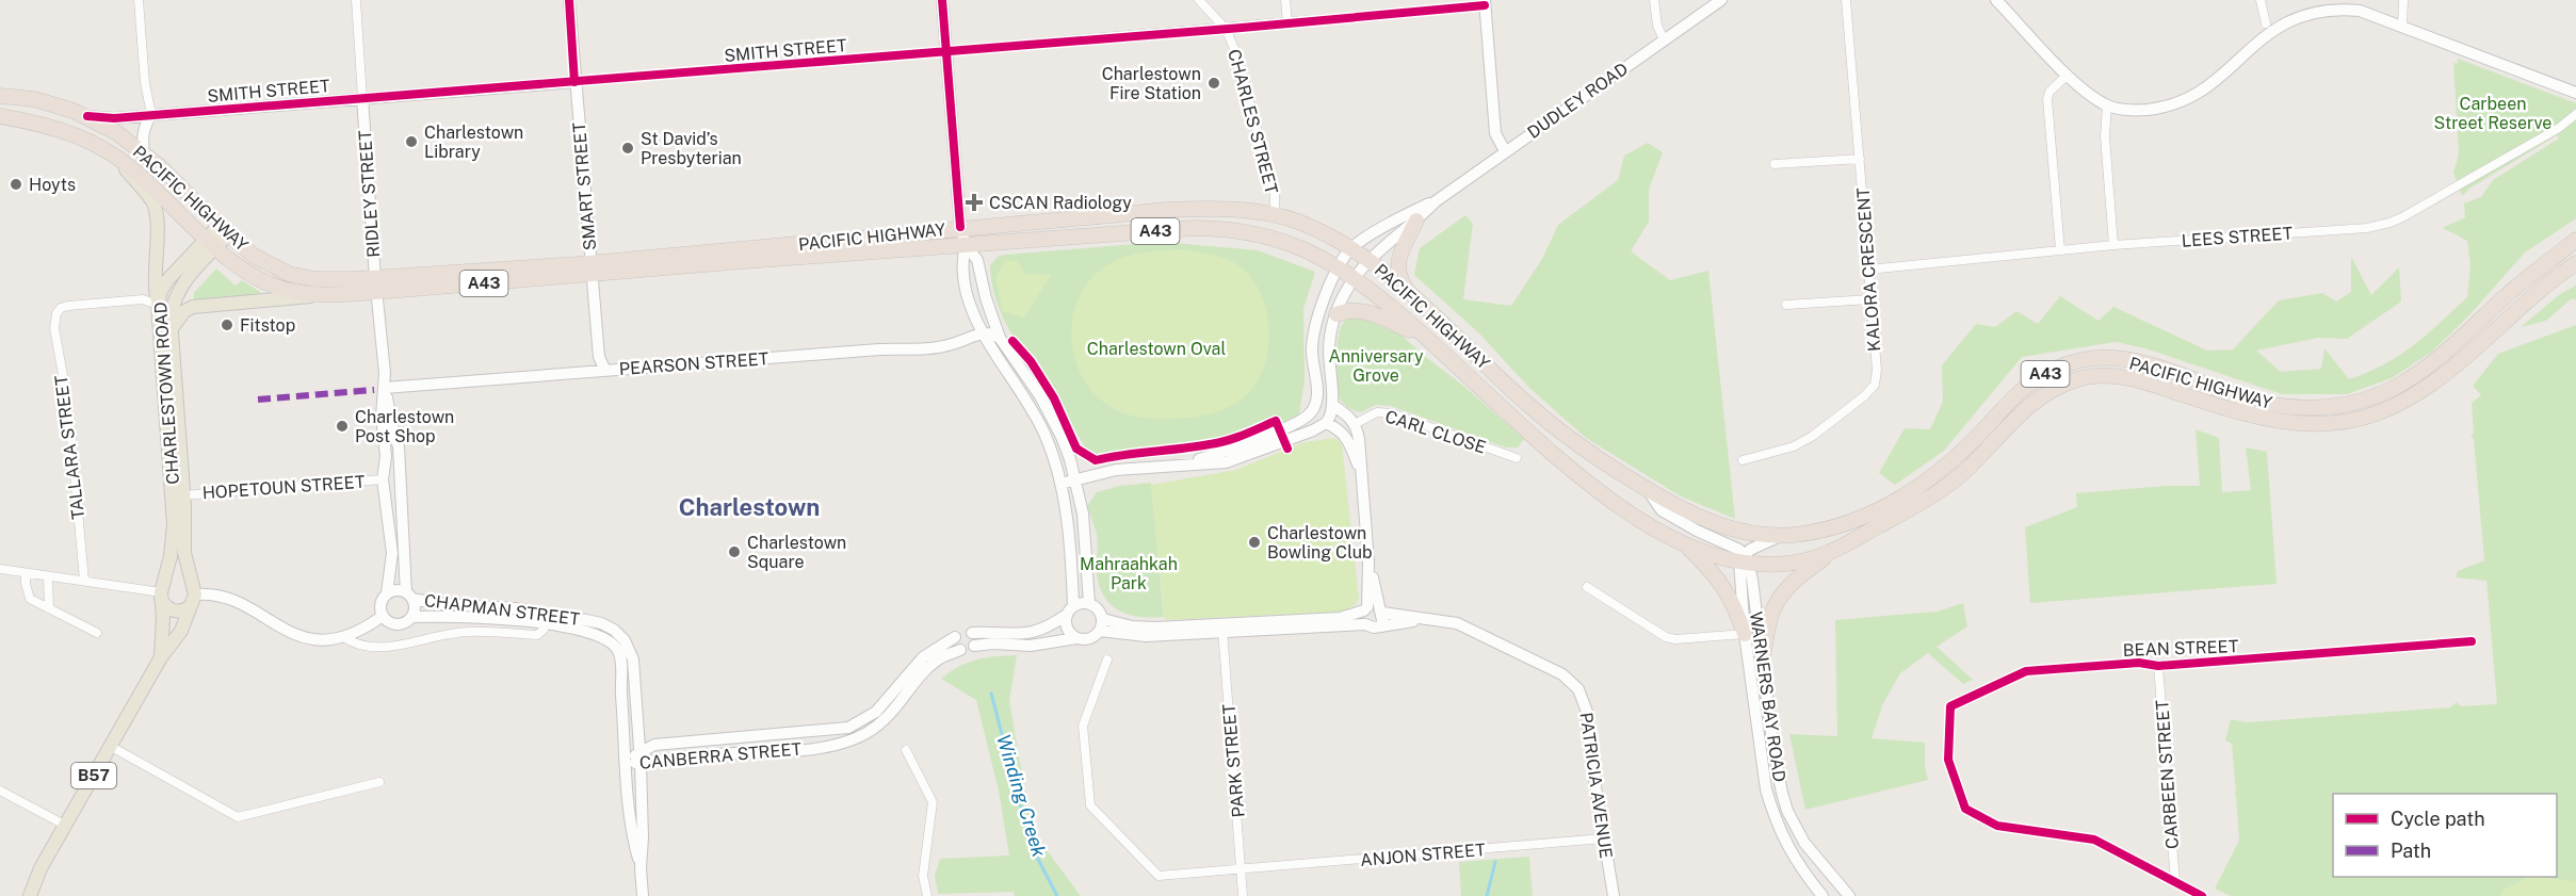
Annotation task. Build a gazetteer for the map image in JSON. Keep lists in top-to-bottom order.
{
  "streets": {
    "highway": ["PACIFIC HIGHWAY", "A43"],
    "main road": ["CHARLESTOWN ROAD", "B57"],
    "street": [
      "SMITH STREET",
      "DUDLEY ROAD",
      "CHARLES STREET",
      "SMART STREET",
      "RIDLEY STREET",
      "LEES STREET",
      "KALORA CRESCENT",
      "PEARSON STREET",
      "CARL CLOSE",
      "TALLARA STREET",
      "HOPETOUN STREET",
      "CHAPMAN STREET",
      "BEAN STREET",
      "WARNERS BAY ROAD",
      "CANBERRA STREET",
      "PARK STREET",
      "CARBEEN STREET",
      "PATRICIA AVENUE",
      "ANJON STREET"
    ]
  },
  "crossings": [
    ["SMITH STREET", "CHARLES STREET"],
    ["SMITH STREET", "SMART STREET"],
    ["SMITH STREET", "RIDLEY STREET"],
    ["SMITH STREET", "PACIFIC HIGHWAY"],
    ["DUDLEY ROAD", "PACIFIC HIGHWAY"],
    ["CHARLES STREET", "PACIFIC HIGHWAY"],
    ["SMART STREET", "PACIFIC HIGHWAY"],
    ["SMART STREET", "PEARSON STREET"],
    ["RIDLEY STREET", "PACIFIC HIGHWAY"],
    ["RIDLEY STREET", "PEARSON STREET"],
    ["RIDLEY STREET", "HOPETOUN STREET"],
    ["RIDLEY STREET", "CHAPMAN STREET"],
    ["PACIFIC HIGHWAY", "CHARLESTOWN ROAD"],
    ["PACIFIC HIGHWAY", "WARNERS BAY ROAD"],
    ["LEES STREET", "KALORA CRESCENT"],
    ["CHARLESTOWN ROAD", "TALLARA STREET"],
    ["CHARLESTOWN ROAD", "HOPETOUN STREET"],
    ["CHARLESTOWN ROAD", "CHAPMAN STREET"],
    ["CHAPMAN STREET", "CANBERRA STREET"],
    ["BEAN STREET", "CARBEEN STREET"],
    ["PARK STREET", "ANJON STREET"],
    ["PATRICIA AVENUE", "ANJON STREET"]
  ],
  "districts": ["Charlestown"],
  "water": ["Winding Creek"],
  "parks": [
    "Carbeen Street Reserve",
    "Charlestown Oval",
    "Anniversary Grove",
    "Mahraahkah Park"
  ],
  "places": {
    "other": [
      "Charlestown Fire Station",
      "Charlestown Library",
      "St David’s Presbyterian",
      "Hoyts",
      "Fitstop",
      "Charlestown Post Shop",
      "Charlestown Bowling Club",
      "Charlestown Square"
    ],
    "health": ["CSCAN Radiology"]
  },
  "legend": ["Cycle path", "Path"]
}
